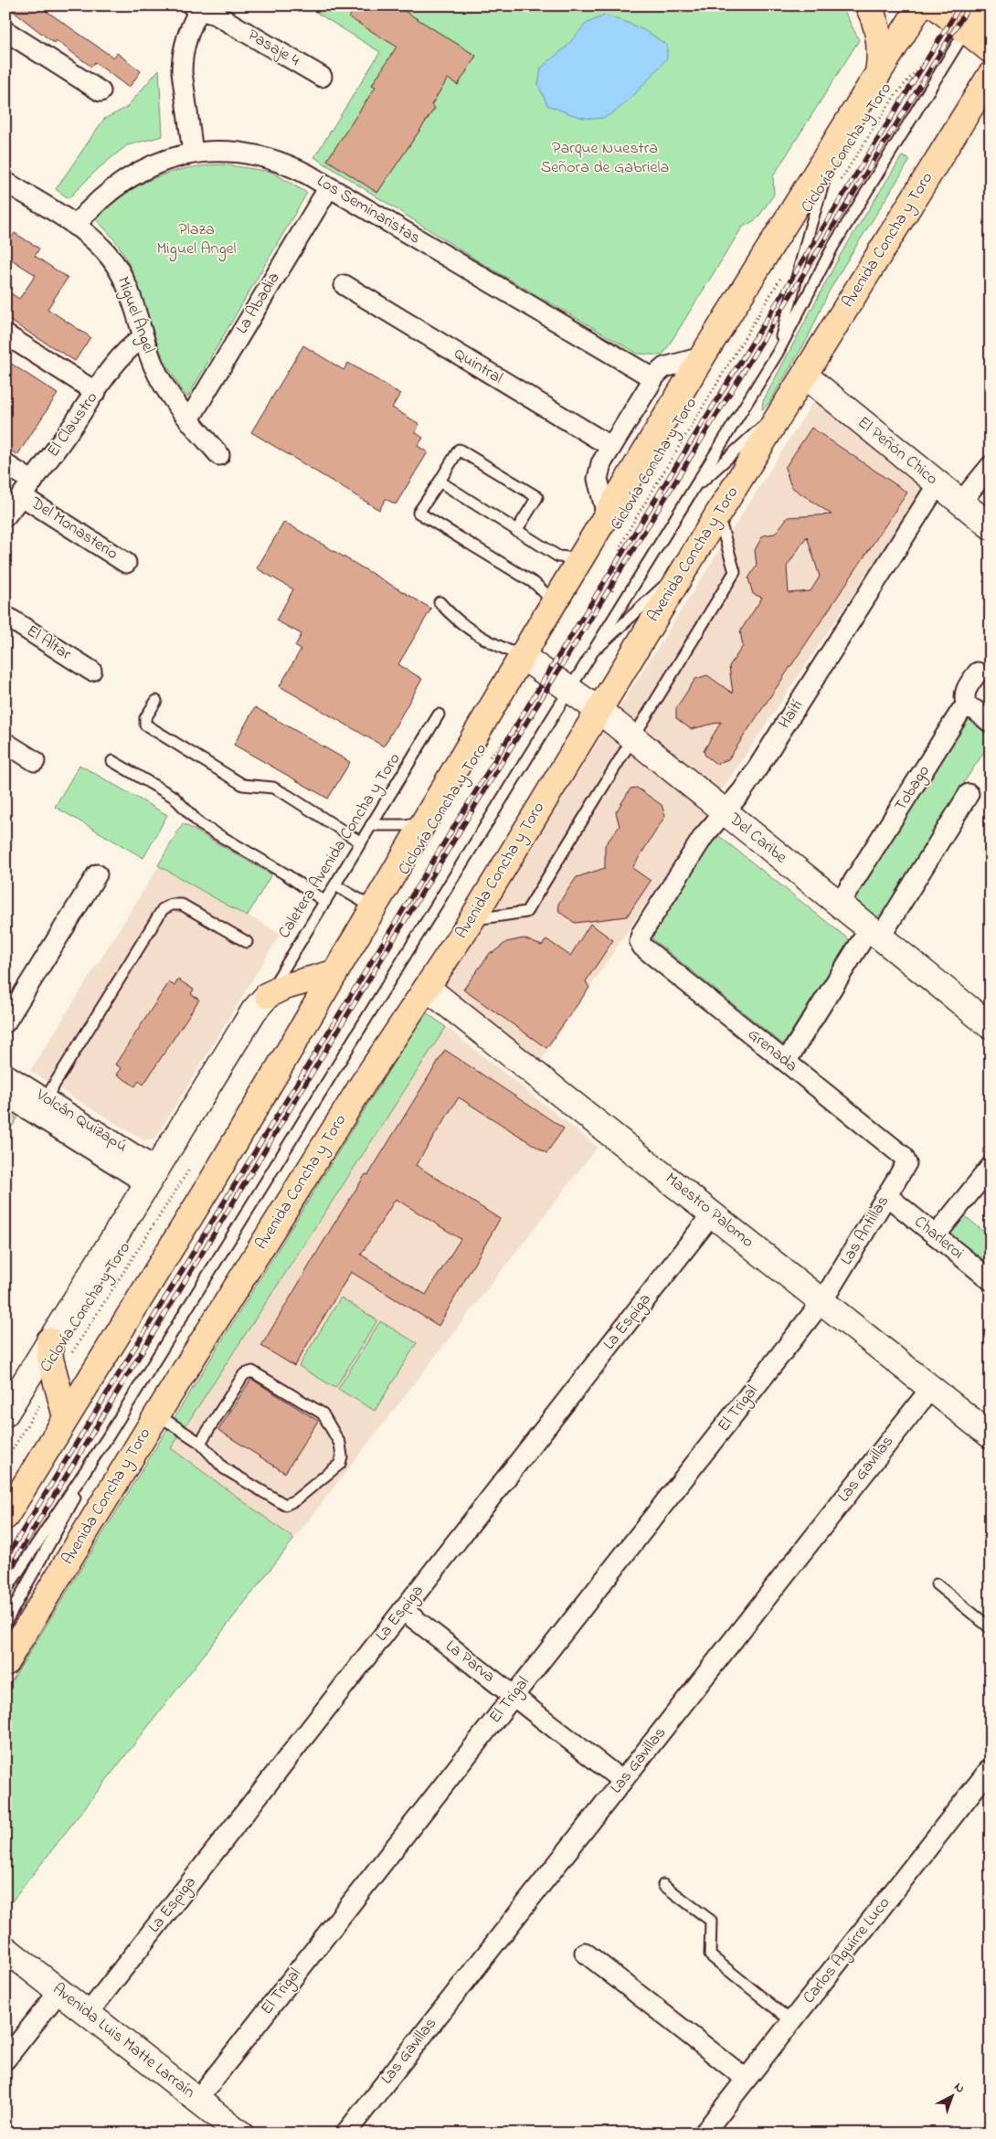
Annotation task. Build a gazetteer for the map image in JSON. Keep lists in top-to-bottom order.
{
  "streets": {
    "main road": ["Avenida Concha y Toro"],
    "street": [
      "Pasaje 4",
      "Los Seminaristas",
      "La Abadia",
      "Miguel Ángel",
      "Quintral",
      "El Claustro",
      "El Peñón Chico",
      "Del Monasterio",
      "El Altar",
      "Haití",
      "Tobago",
      "Del Caribe",
      "Grenada",
      "Volcán Quizapú",
      "Maestro Palomo",
      "Las Antillas",
      "Charleroi",
      "La Espiga",
      "El Trigal",
      "Las Gavillas",
      "La Parva",
      "Carlos Aguirre Luco",
      "Avenida Luis Matte Larraín"
    ],
    "lane": ["Caletera Avenida Concha y Toro"],
    "path": ["Ciclovía Concha y Toro"]
  },
  "crossings": [
    ["Los Seminaristas", "La Abadia"],
    ["Los Seminaristas", "Miguel Ángel"],
    ["Avenida Concha y Toro", "El Peñón Chico"],
    ["Avenida Concha y Toro", "Del Caribe"],
    ["Avenida Concha y Toro", "Maestro Palomo"],
    ["La Abadia", "Miguel Ángel"],
    ["Miguel Ángel", "El Claustro"],
    ["El Claustro", "Del Monasterio"],
    ["El Peñón Chico", "Haití"],
    ["Haití", "Del Caribe"],
    ["Haití", "Grenada"],
    ["Tobago", "Del Caribe"],
    ["Grenada", "Las Antillas"],
    ["Maestro Palomo", "Las Antillas"],
    ["Maestro Palomo", "La Espiga"],
    ["Maestro Palomo", "El Trigal"],
    ["Maestro Palomo", "Las Gavillas"],
    ["Las Antillas", "Charleroi"],
    ["Las Antillas", "El Trigal"],
    ["La Espiga", "La Parva"],
    ["La Espiga", "Avenida Luis Matte Larraín"],
    ["El Trigal", "La Parva"],
    ["El Trigal", "Avenida Luis Matte Larraín"],
    ["Las Gavillas", "La Parva"]
  ],
  "parks": ["Parque Nuestra Señora de Gabriela", "Plaza Miguel Angel"],
  "north": "top right"
}
